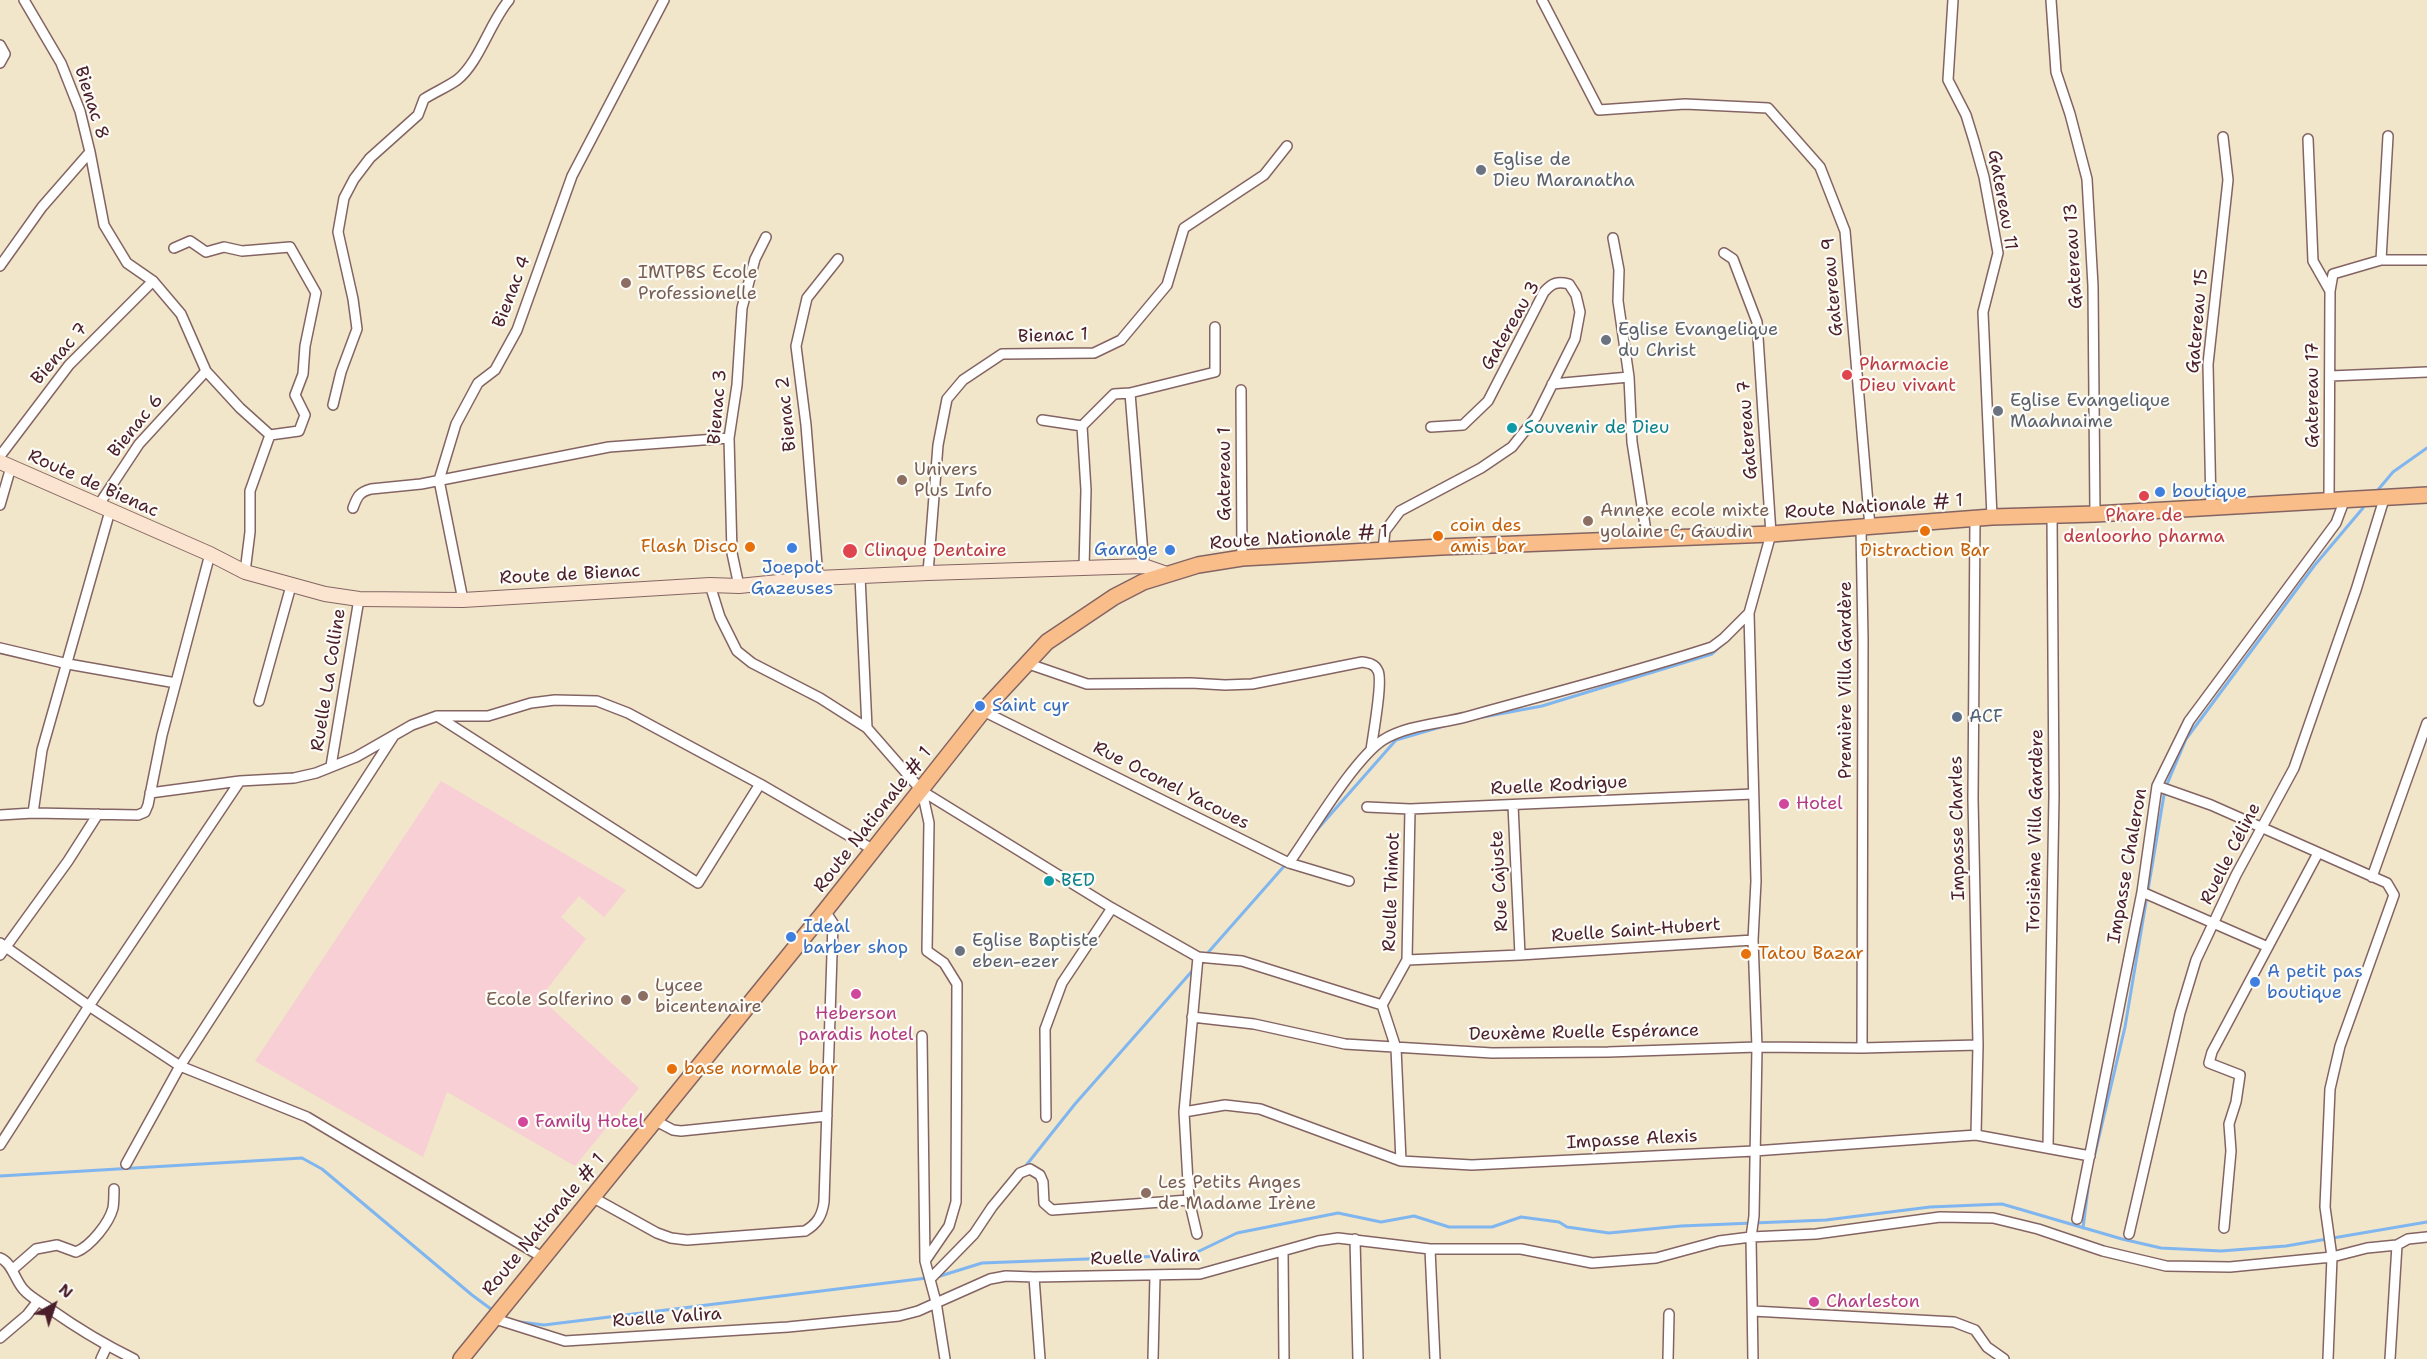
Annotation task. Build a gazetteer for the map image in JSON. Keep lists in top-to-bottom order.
{
  "streets": {
    "main road": ["Route de Bienac", "Route Nationale # 1"],
    "street": [
      "Bienac 8",
      "Gatereau 11",
      "Gatereau 13",
      "Gatereau 9",
      "Bienac 4",
      "Gatereau 15",
      "Gatereau 3",
      "Bienac 1",
      "Bienac 7",
      "Gatereau 17",
      "Bienac 3",
      "Bienac 2",
      "Bienac 6",
      "Gatereau 7",
      "Gatereau 1",
      "Ruelle La Colline",
      "Première Villa Gardère",
      "Rue Oconel Yacoues",
      "Ruelle Rodrigue",
      "Impasse Charles",
      "Troisième Villa Gardère",
      "Ruelle Céline",
      "Impasse Chaleron",
      "Rue Cajuste",
      "Ruelle Thimot",
      "Ruelle Saint-Hubert",
      "Deuxème Ruelle Espérance",
      "Impasse Alexis",
      "Ruelle Valira"
    ]
  },
  "crossings": [
    ["Gatereau 11", "Route Nationale # 1"],
    ["Gatereau 13", "Route Nationale # 1"],
    ["Gatereau 9", "Route Nationale # 1"],
    ["Gatereau 9", "Première Villa Gardère"],
    ["Bienac 4", "Route de Bienac"],
    ["Gatereau 15", "Route Nationale # 1"],
    ["Gatereau 3", "Route Nationale # 1"],
    ["Bienac 1", "Route de Bienac"],
    ["Gatereau 17", "Route Nationale # 1"],
    ["Gatereau 17", "Impasse Chaleron"],
    ["Bienac 3", "Route de Bienac"],
    ["Bienac 2", "Route de Bienac"],
    ["Bienac 6", "Route de Bienac"],
    ["Gatereau 7", "Route Nationale # 1"],
    ["Gatereau 1", "Route Nationale # 1"],
    ["Route de Bienac", "Route Nationale # 1"],
    ["Route de Bienac", "Ruelle La Colline"],
    ["Route Nationale # 1", "Première Villa Gardère"],
    ["Route Nationale # 1", "Rue Oconel Yacoues"],
    ["Route Nationale # 1", "Impasse Charles"],
    ["Route Nationale # 1", "Troisième Villa Gardère"],
    ["Route Nationale # 1", "Ruelle Céline"],
    ["Route Nationale # 1", "Impasse Chaleron"],
    ["Route Nationale # 1", "Ruelle Valira"],
    ["Première Villa Gardère", "Deuxème Ruelle Espérance"],
    ["Ruelle Rodrigue", "Rue Cajuste"],
    ["Ruelle Rodrigue", "Ruelle Thimot"],
    ["Impasse Charles", "Deuxème Ruelle Espérance"],
    ["Impasse Charles", "Impasse Alexis"],
    ["Troisième Villa Gardère", "Impasse Alexis"],
    ["Impasse Chaleron", "Impasse Alexis"],
    ["Rue Cajuste", "Ruelle Saint-Hubert"],
    ["Ruelle Thimot", "Ruelle Saint-Hubert"]
  ],
  "places": [
    "Eglise de Dieu Maranatha",
    "IMTPBS Ecole Professionelle",
    "Eglise Evangelique du Christ",
    "Pharmacie Dieu vivant",
    "Eglise Evangelique Maahnaime",
    "Souvenir de Dieu",
    "Univers Plus Info",
    "boutique",
    "Phare de denloorho pharma",
    "Annexe ecole mixte yolaine C, Gaudin",
    "Distraction Bar",
    "coin des amis bar",
    "Flash Disco",
    "Joepot Gazeuses",
    "Garage",
    "Clinque Dentaire",
    "Saint cyr",
    "ACF",
    "Hotel",
    "BED",
    "Ideal barber shop",
    "Eglise Baptiste eben-ezer",
    "Tatou Bazar",
    "A petit pas boutique",
    "Heberson paradis hotel",
    "Lycee bicentenaire",
    "Ecole Solferino",
    "base normale bar",
    "Family Hotel",
    "Les Petits Anges de Madame Irène",
    "Charleston"
  ],
  "north": "top right"
}
